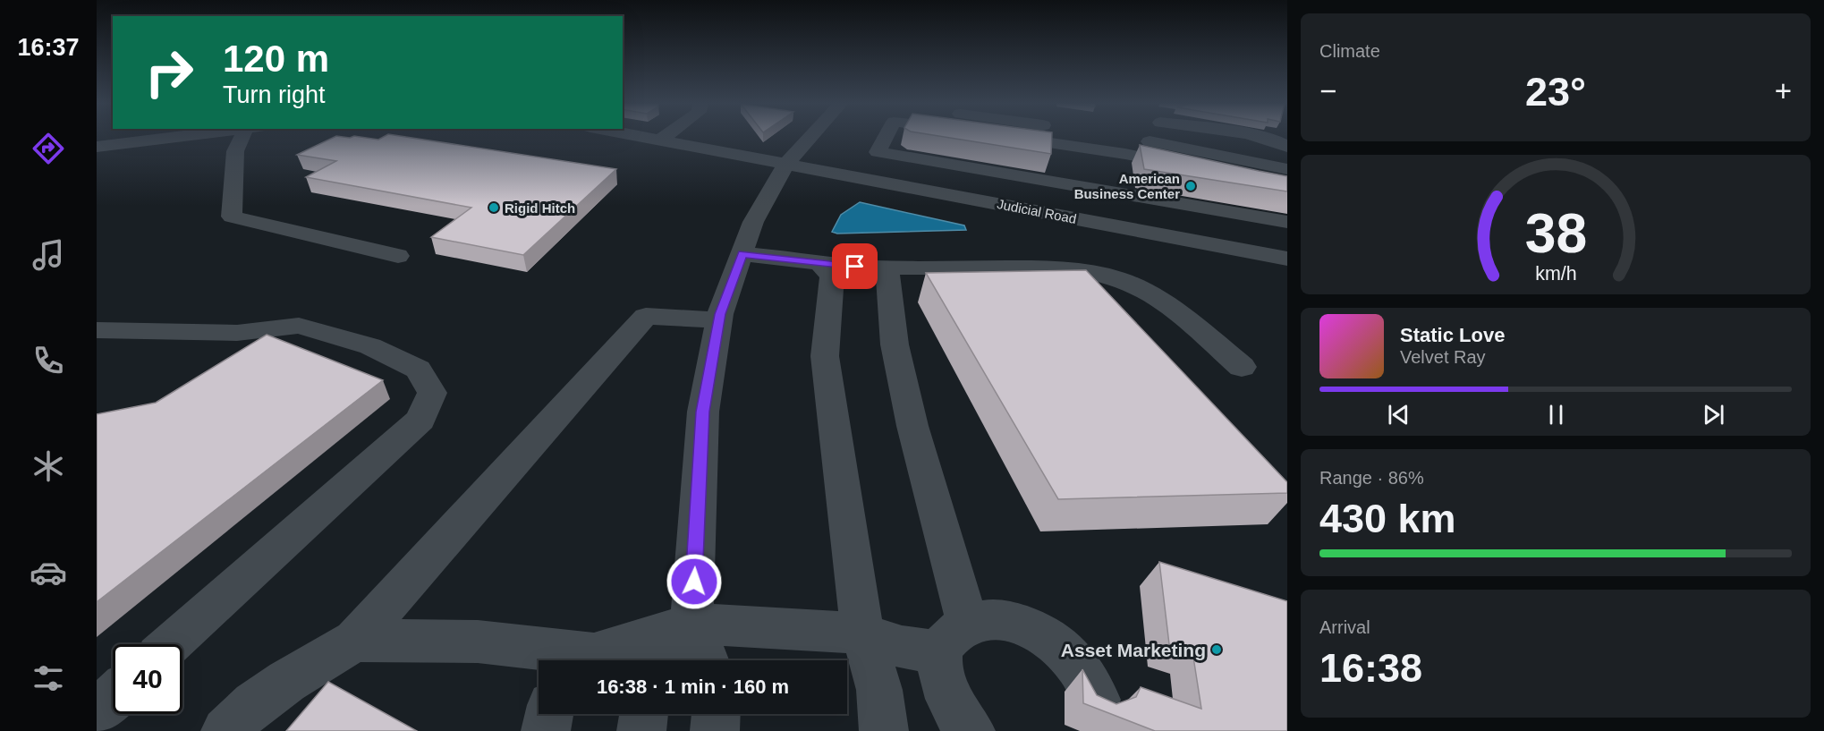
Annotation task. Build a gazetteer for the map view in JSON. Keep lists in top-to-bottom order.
{
  "streets": {
    "street": ["Judicial Road"]
  },
  "places": ["American Business Center", "Rigid Hitch", "Asset Marketing"],
  "page": {
    "tabs": "16:37",
    "tile": [
      "Climate",
      ["Range · 86%", "430 km"],
      ["Arrival", "16:38"]
    ],
    "turn": ["120 m", "Turn right"],
    "heat": ["−", "23°", "+"],
    "song": ["Static Love", "Velvet Ray"],
    "limit": "40",
    "trip": "16:38 · 1 min · 160 m",
    "gauge": ["38", "km/h"]
  }
}
